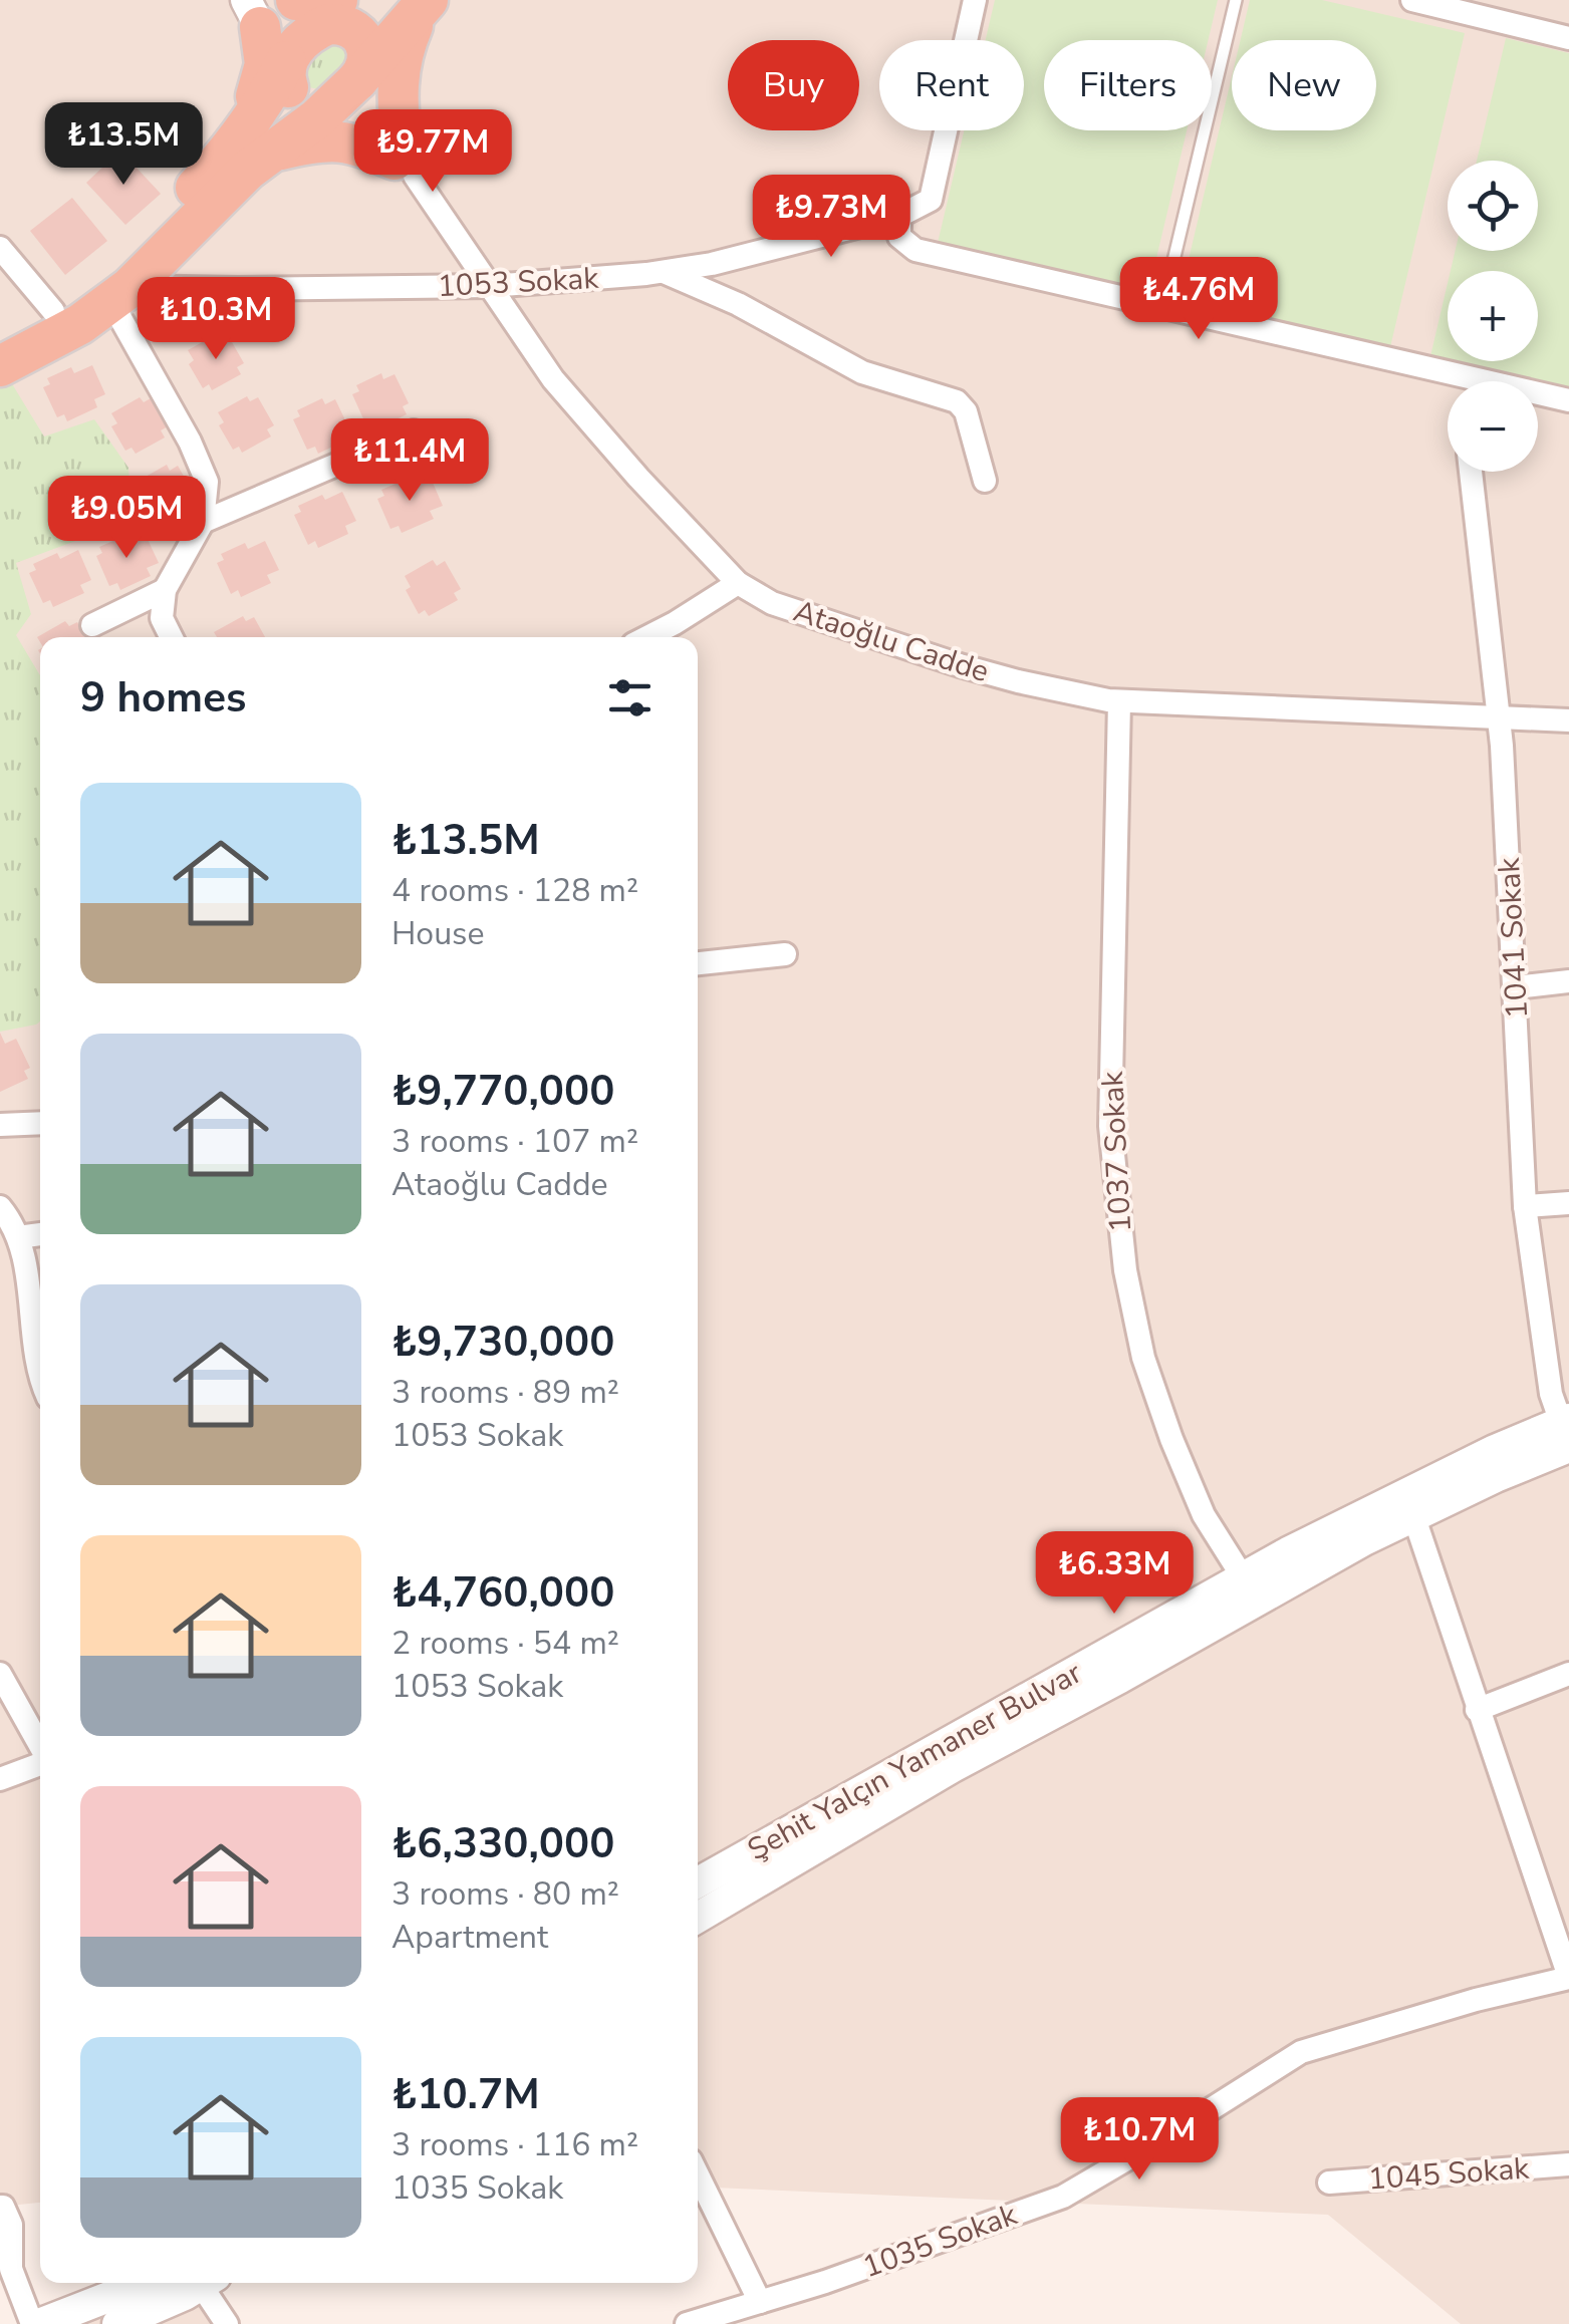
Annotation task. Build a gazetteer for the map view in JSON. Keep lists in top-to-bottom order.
{
  "streets": {
    "street": [
      "1053 Sokak",
      "Ataoğlu Cadde",
      "1041 Sokak",
      "1037 Sokak",
      "Şehit Yalçın Yamaner Bulvar",
      "1045 Sokak",
      "1035 Sokak"
    ]
  },
  "crossings": [
    ["1053 Sokak", "Ataoğlu Cadde"],
    ["Ataoğlu Cadde", "1041 Sokak"],
    ["Ataoğlu Cadde", "1037 Sokak"],
    ["1041 Sokak", "Şehit Yalçın Yamaner Bulvar"],
    ["1037 Sokak", "Şehit Yalçın Yamaner Bulvar"]
  ],
  "page": {
    "chip": [
      "Buy",
      "Rent",
      "Filters",
      "New"
    ],
    "price": [
      "₺13.5M",
      "₺9.77M",
      "₺9.73M",
      "₺4.76M",
      "₺10.3M",
      "₺11.4M",
      "₺9.05M",
      "₺6.33M",
      "₺10.7M"
    ],
    "map_buttons": ["+", "−"],
    "heading": "9 homes",
    "list": [
      {
        "name": "₺13.5M",
        "note": "4 rooms · 128 m² · House"
      },
      {
        "name": "₺9,770,000",
        "note": "3 rooms · 107 m² · Ataoğlu Cadde"
      },
      {
        "name": "₺9,730,000",
        "note": "3 rooms · 89 m² · 1053 Sokak"
      },
      {
        "name": "₺4,760,000",
        "note": "2 rooms · 54 m² · 1053 Sokak"
      },
      {
        "name": "₺6,330,000",
        "note": "3 rooms · 80 m² · Apartment"
      },
      {
        "name": "₺10.7M",
        "note": "3 rooms · 116 m² · 1035 Sokak"
      }
    ]
  }
}
